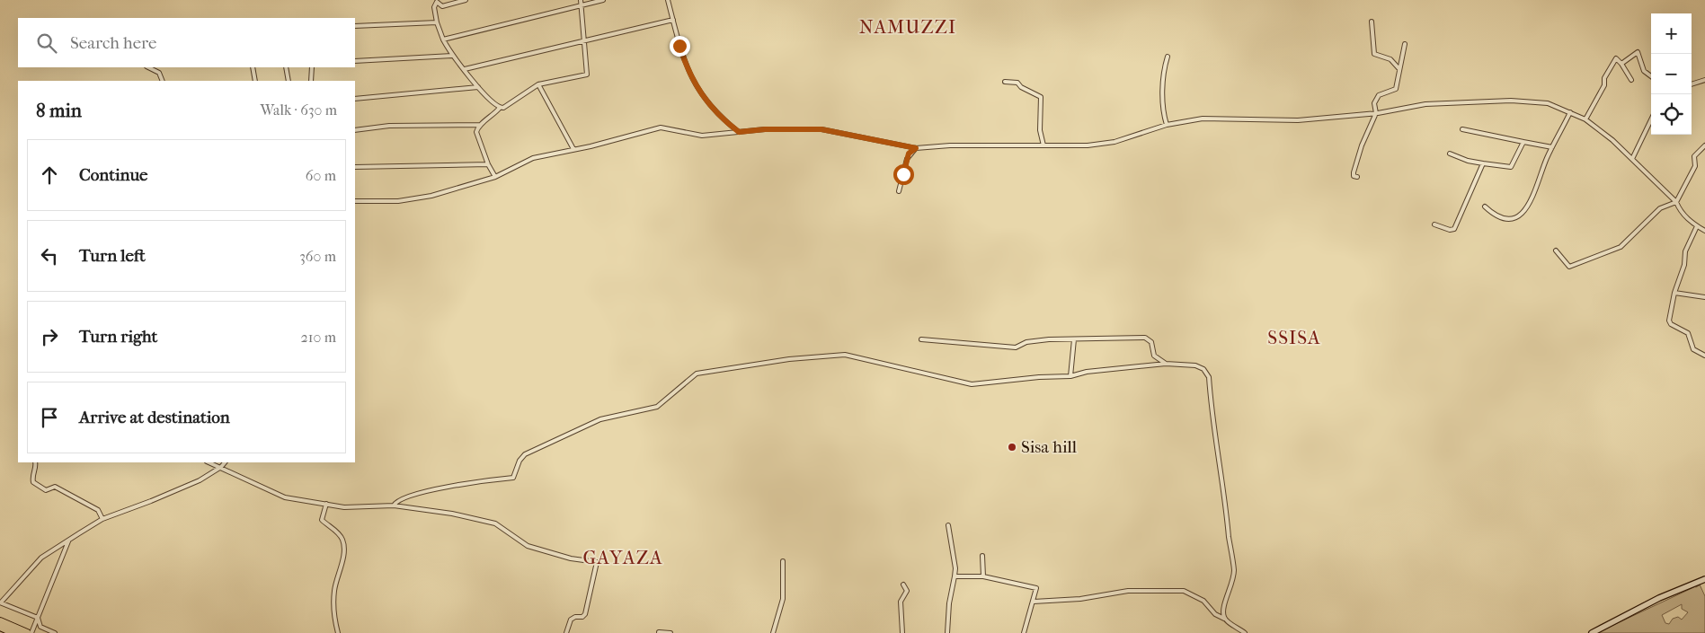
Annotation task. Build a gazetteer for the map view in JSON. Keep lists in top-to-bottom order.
{
  "districts": ["NAMUZZI", "SSISA", "GAYAZA"],
  "places": ["Sisa hill"],
  "page": {
    "map_buttons": ["+", "−"],
    "search": "Search here",
    "heading": ["8 min", "Walk · 630 m"],
    "list": [
      ["Continue", "60 m"],
      ["Turn left", "360 m"],
      ["Turn right", "210 m"],
      "Arrive at destination"
    ]
  }
}
